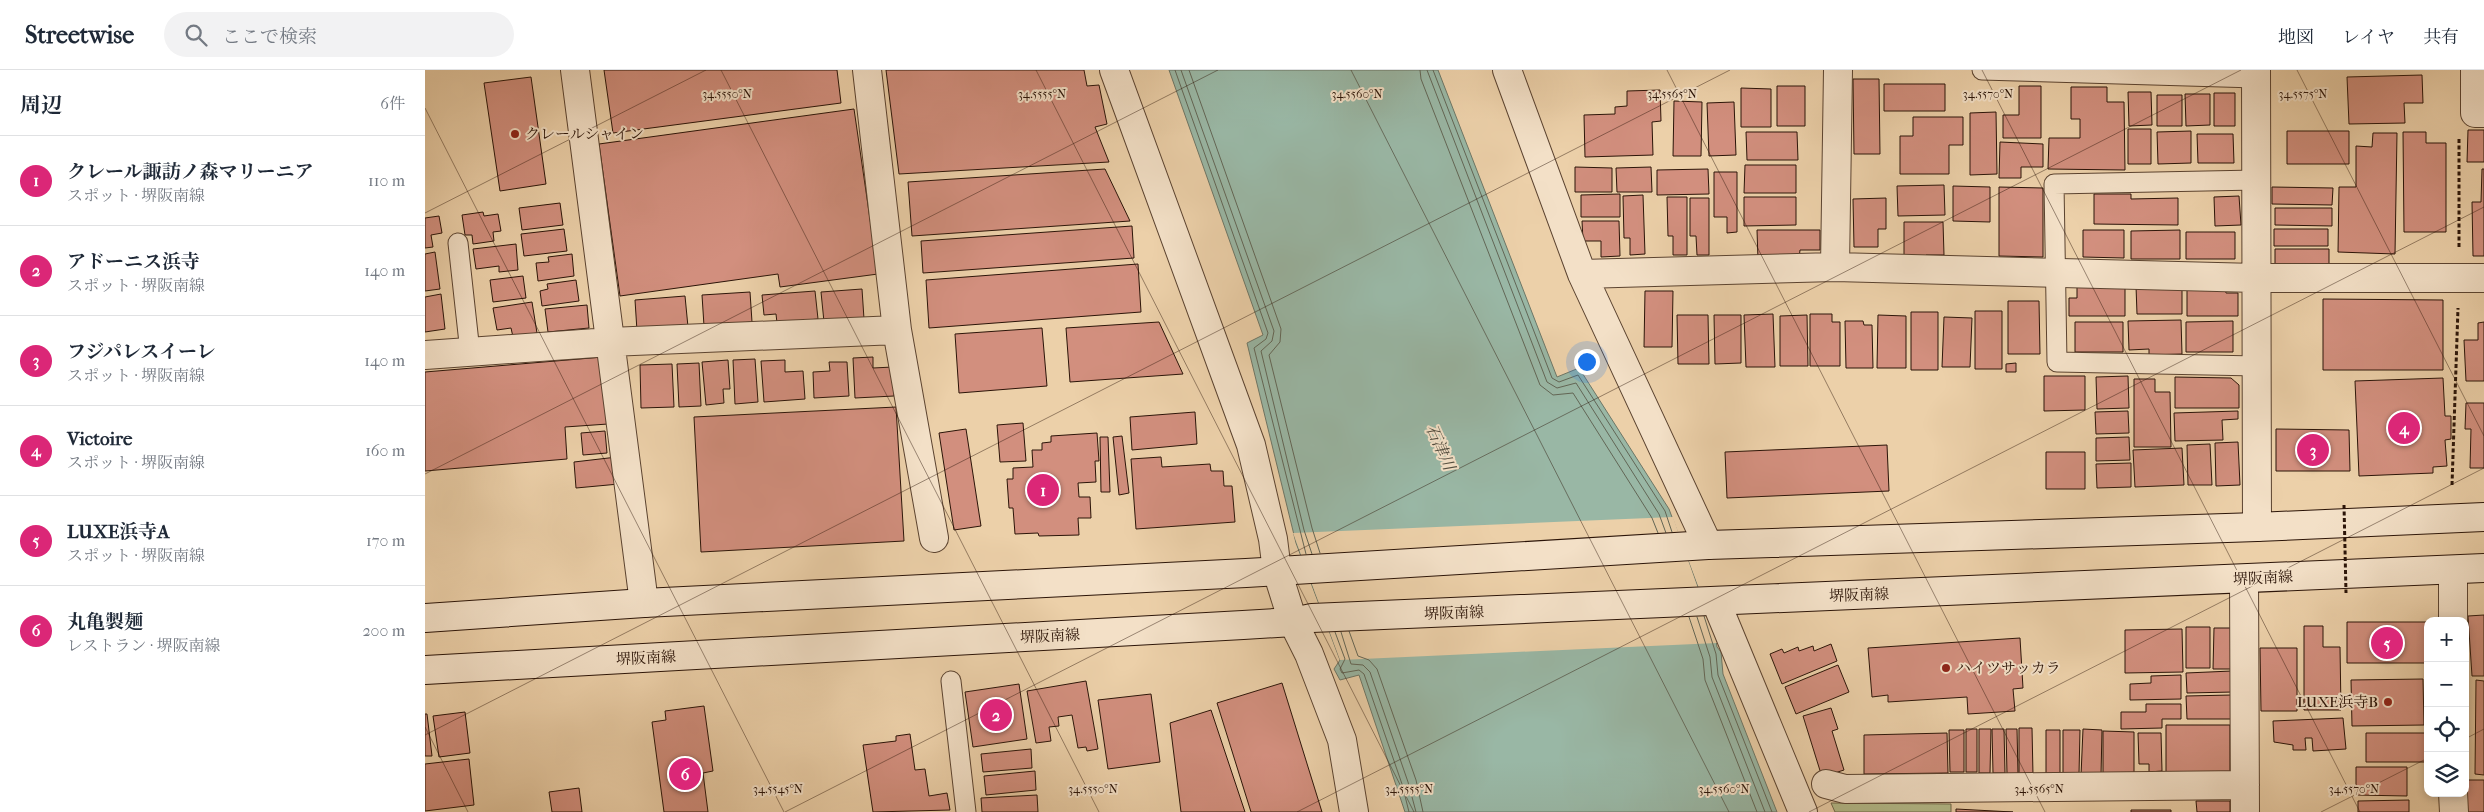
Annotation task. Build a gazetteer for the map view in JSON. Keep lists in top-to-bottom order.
{
  "streets": {
    "street": ["堺阪南線"]
  },
  "water": ["石津川"],
  "places": ["クレールシャイン", "ハイツサッカラ", "LUXE浜寺B"],
  "page": {
    "header": "Streetwise",
    "search": "ここで検索",
    "nav": ["地図", "レイヤ", "共有"],
    "heading": ["周辺", "6件"],
    "list": [
      {
        "mark": "1",
        "name": "クレール諏訪ノ森マリーニア",
        "note": "スポット · 堺阪南線",
        "value": "110 m"
      },
      {
        "mark": "2",
        "name": "アドーニス浜寺",
        "note": "スポット · 堺阪南線",
        "value": "140 m"
      },
      {
        "mark": "3",
        "name": "フジパレスイーレ",
        "note": "スポット · 堺阪南線",
        "value": "140 m"
      },
      {
        "mark": "4",
        "name": "Victoire",
        "note": "スポット · 堺阪南線",
        "value": "160 m"
      },
      {
        "mark": "5",
        "name": "LUXE浜寺A",
        "note": "スポット · 堺阪南線",
        "value": "170 m"
      },
      {
        "mark": "6",
        "name": "丸亀製麺",
        "note": "レストラン · 堺阪南線",
        "value": "200 m"
      }
    ],
    "pins": [
      "4",
      "3",
      "1",
      "5",
      "2",
      "6"
    ],
    "map_buttons": ["+", "−"]
  },
  "coordinates": [
    "34.5550°N",
    "34.5555°N",
    "34.5560°N",
    "34.5565°N",
    "34.5570°N",
    "34.5575°N",
    "34.5545°N"
  ]
}
